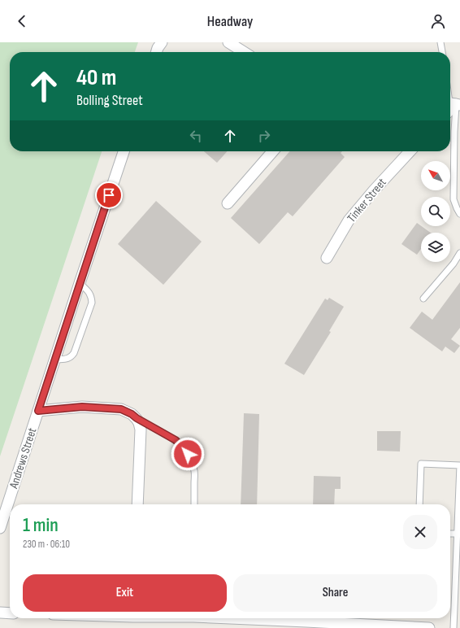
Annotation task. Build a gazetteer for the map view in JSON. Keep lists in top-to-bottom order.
{
  "streets": {
    "street": ["Tinker Street", "Andrews Street"]
  },
  "north": "top left",
  "page": {
    "header": "Headway",
    "turn": ["40 m", "Bolling Street"],
    "heading": ["1 min", "230 m · 06:10"],
    "buttons": ["Exit", "Share"]
  }
}
